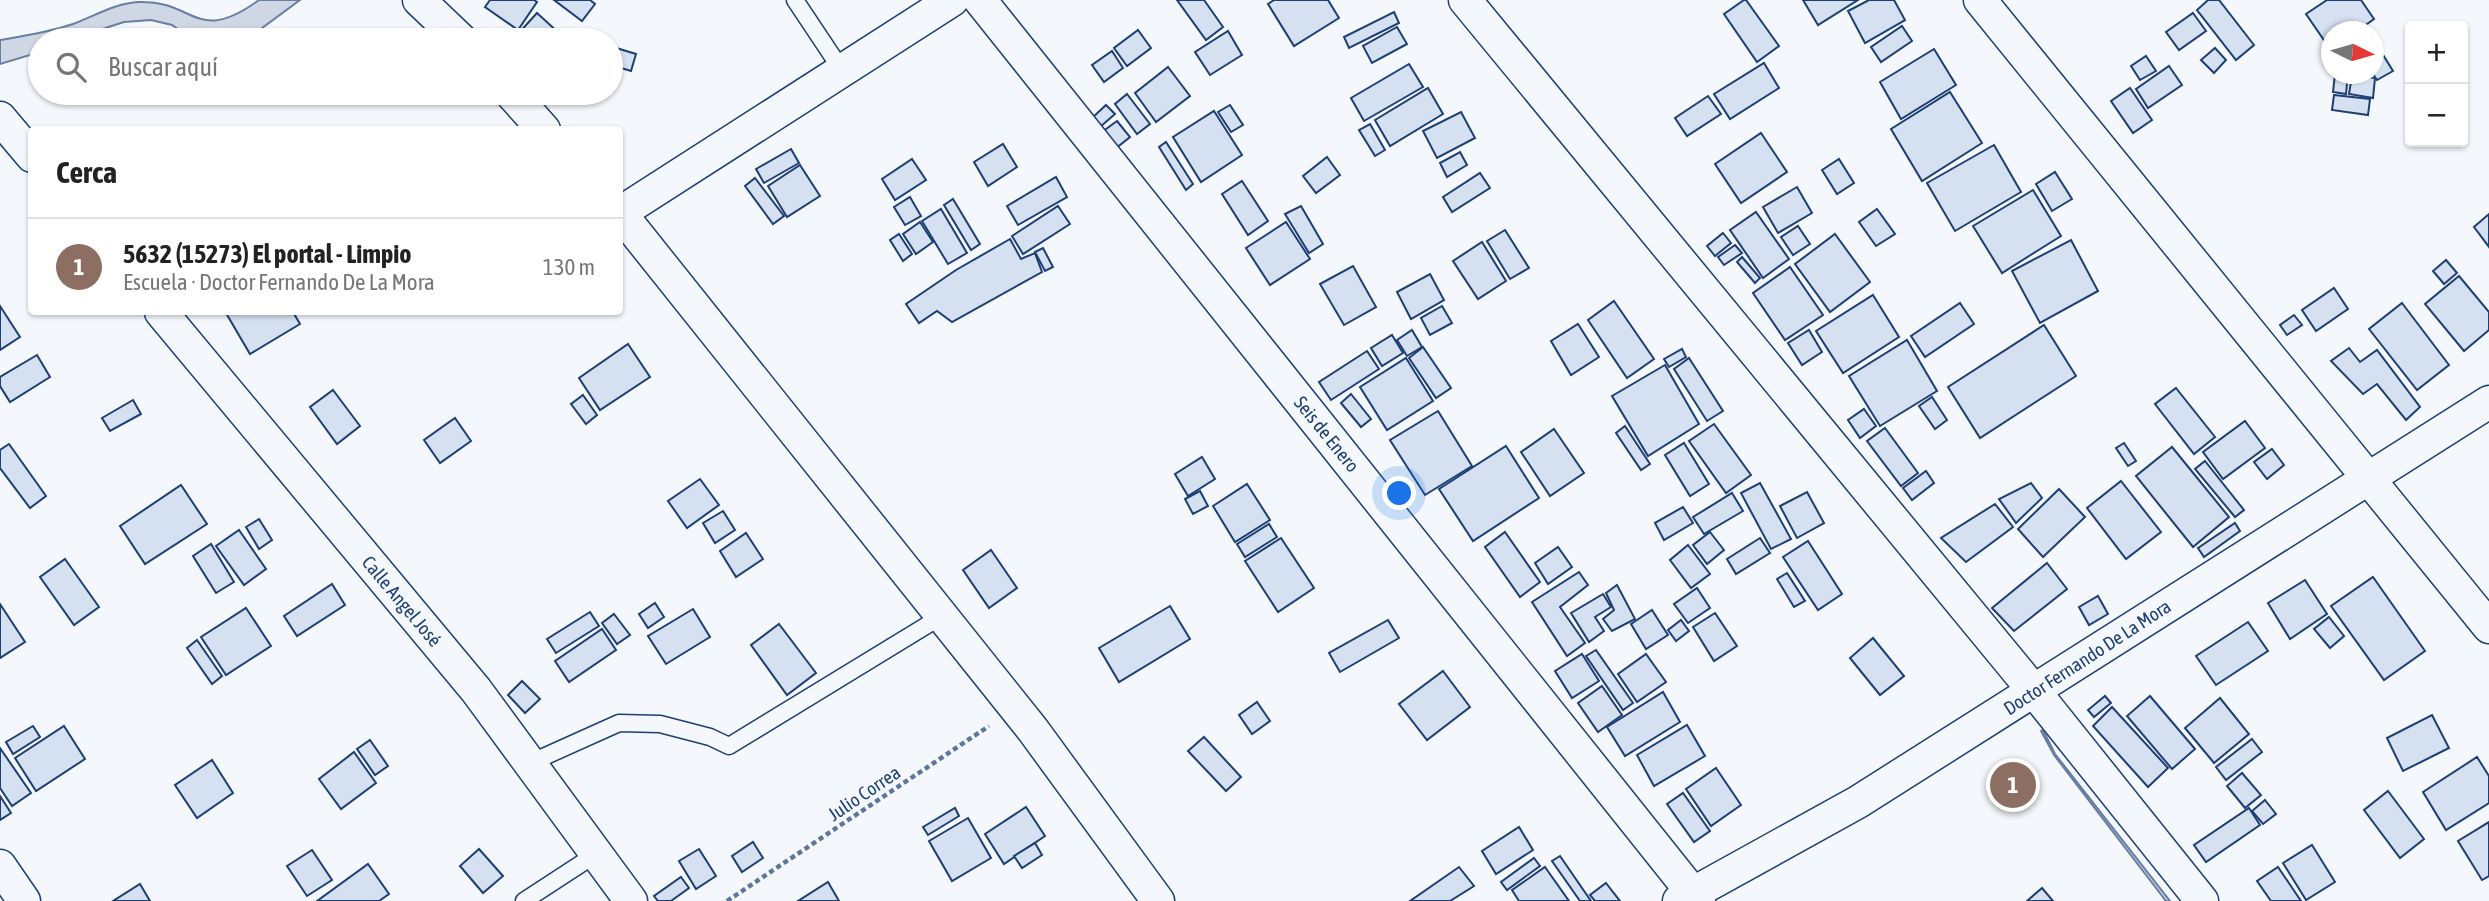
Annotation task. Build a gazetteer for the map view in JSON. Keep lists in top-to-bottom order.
{
  "streets": {
    "street": ["Seis de Enero", "Calle Angel José", "Doctor Fernando De La Mora"],
    "path": ["Julio Correa"]
  },
  "crossings": [
    ["Seis de Enero", "Doctor Fernando De La Mora"]
  ],
  "north": "right",
  "page": {
    "map_buttons": ["+", "−"],
    "search": "Buscar aquí",
    "heading": "Cerca",
    "list": [
      {
        "mark": "1",
        "name": "5632 (15273) El portal - Limpio",
        "note": "Escuela · Doctor Fernando De La Mora",
        "value": "130 m"
      }
    ],
    "pins": "1"
  }
}
